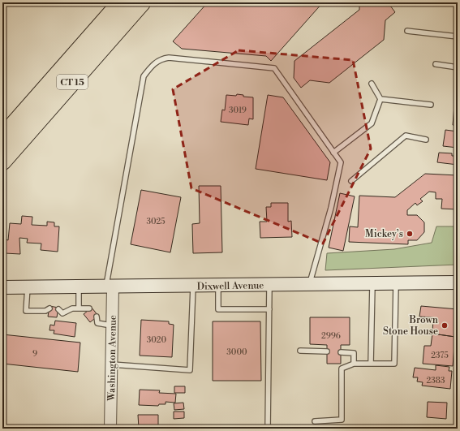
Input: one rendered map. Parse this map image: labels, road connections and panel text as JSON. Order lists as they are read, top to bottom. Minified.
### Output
{"streets":{"highway":["CT 15"],"main road":["Dixwell Avenue"],"street":["Washington Avenue"]},"crossings":[["Dixwell Avenue","Washington Avenue"]],"places":["Mickey’s","Brown Stone House"],"house_numbers":["3019","3025","2996","3020","3000","9","2375","2383"]}
